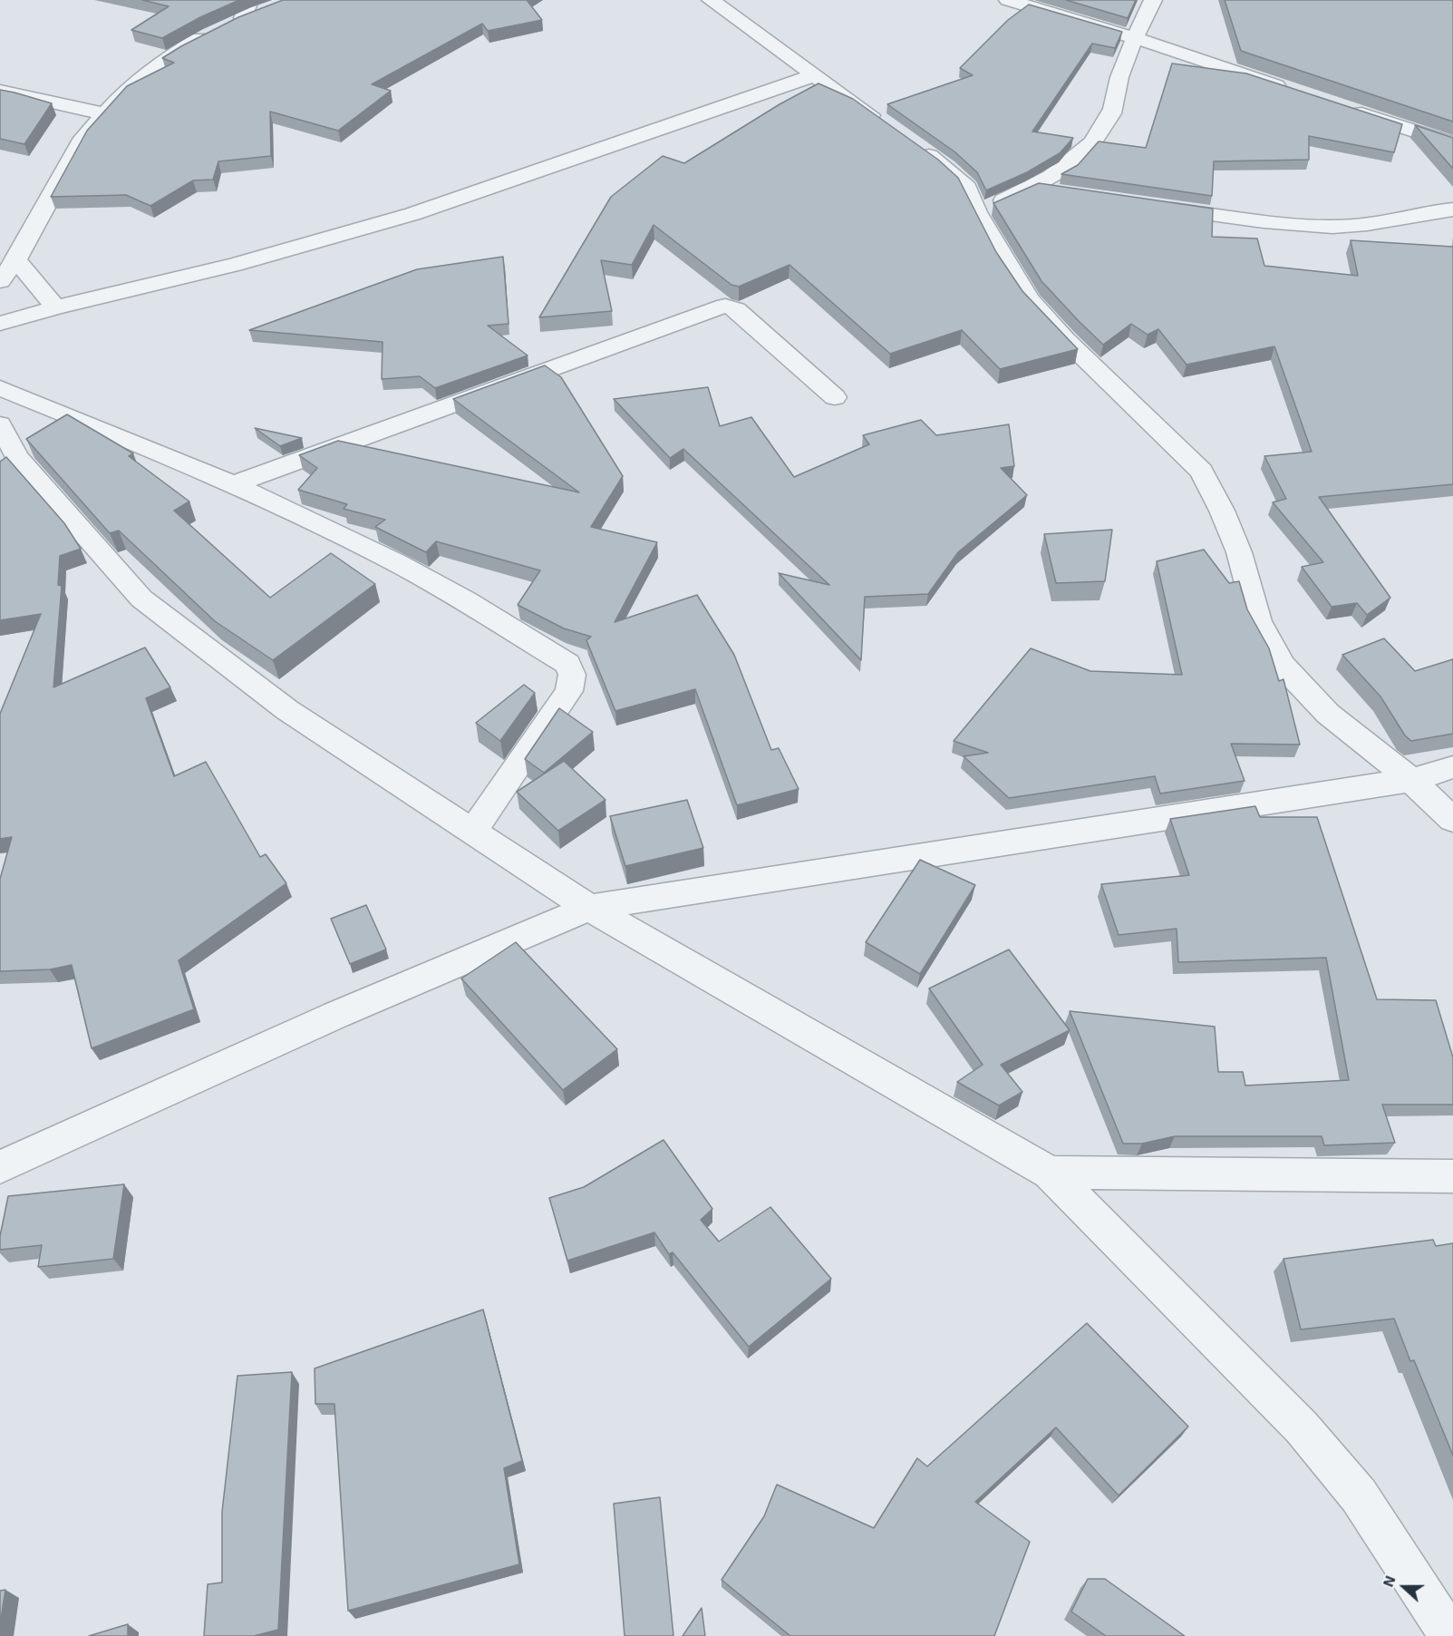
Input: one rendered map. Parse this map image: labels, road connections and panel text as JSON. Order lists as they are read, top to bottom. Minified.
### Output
{"north":"left"}
